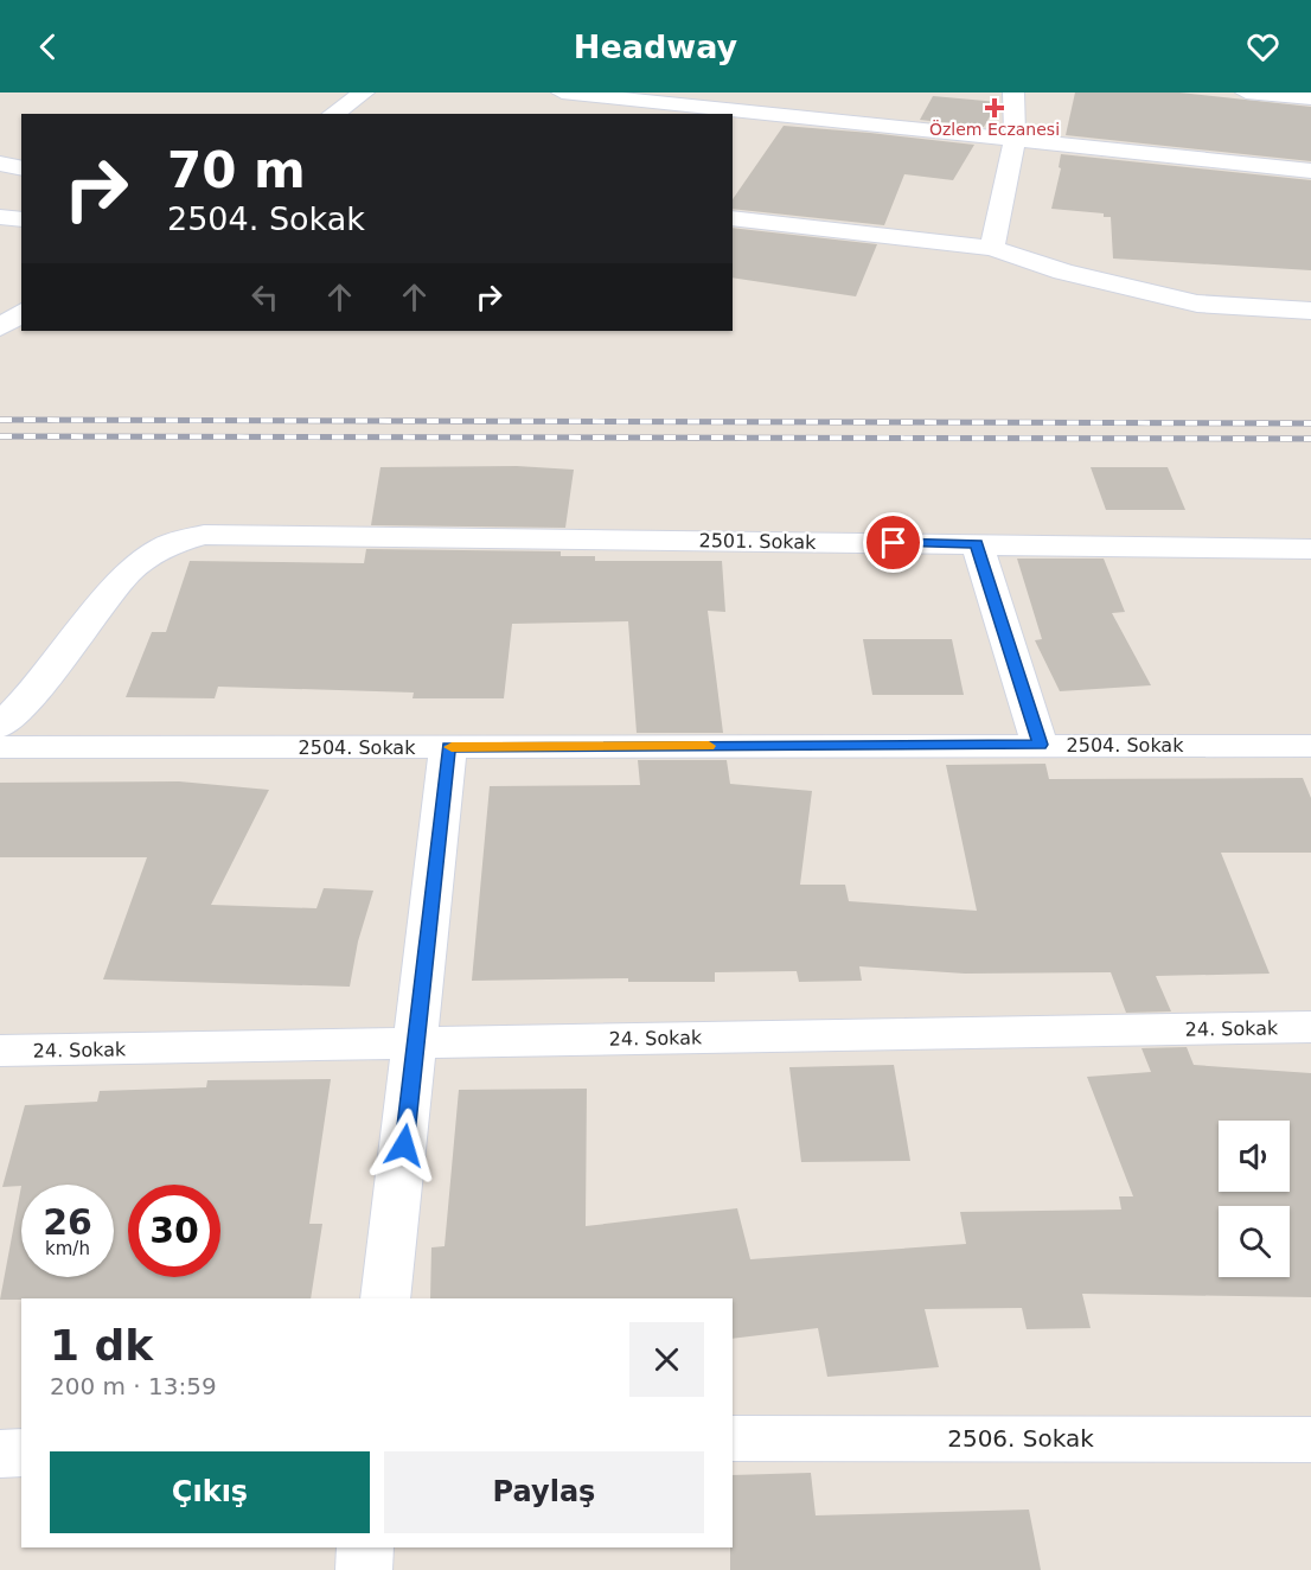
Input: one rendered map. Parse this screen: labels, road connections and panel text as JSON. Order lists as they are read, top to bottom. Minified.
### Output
{"streets":{"street":["2501. Sokak","2504. Sokak","24. Sokak","2506. Sokak"]},"places":{"health":["Özlem Eczanesi"]},"page":{"header":"Headway","turn":["70 m","2504. Sokak"],"speed":"26 km/h","limit":"30","heading":["1 dk","200 m · 13:59"],"buttons":["Çıkış","Paylaş"]}}
